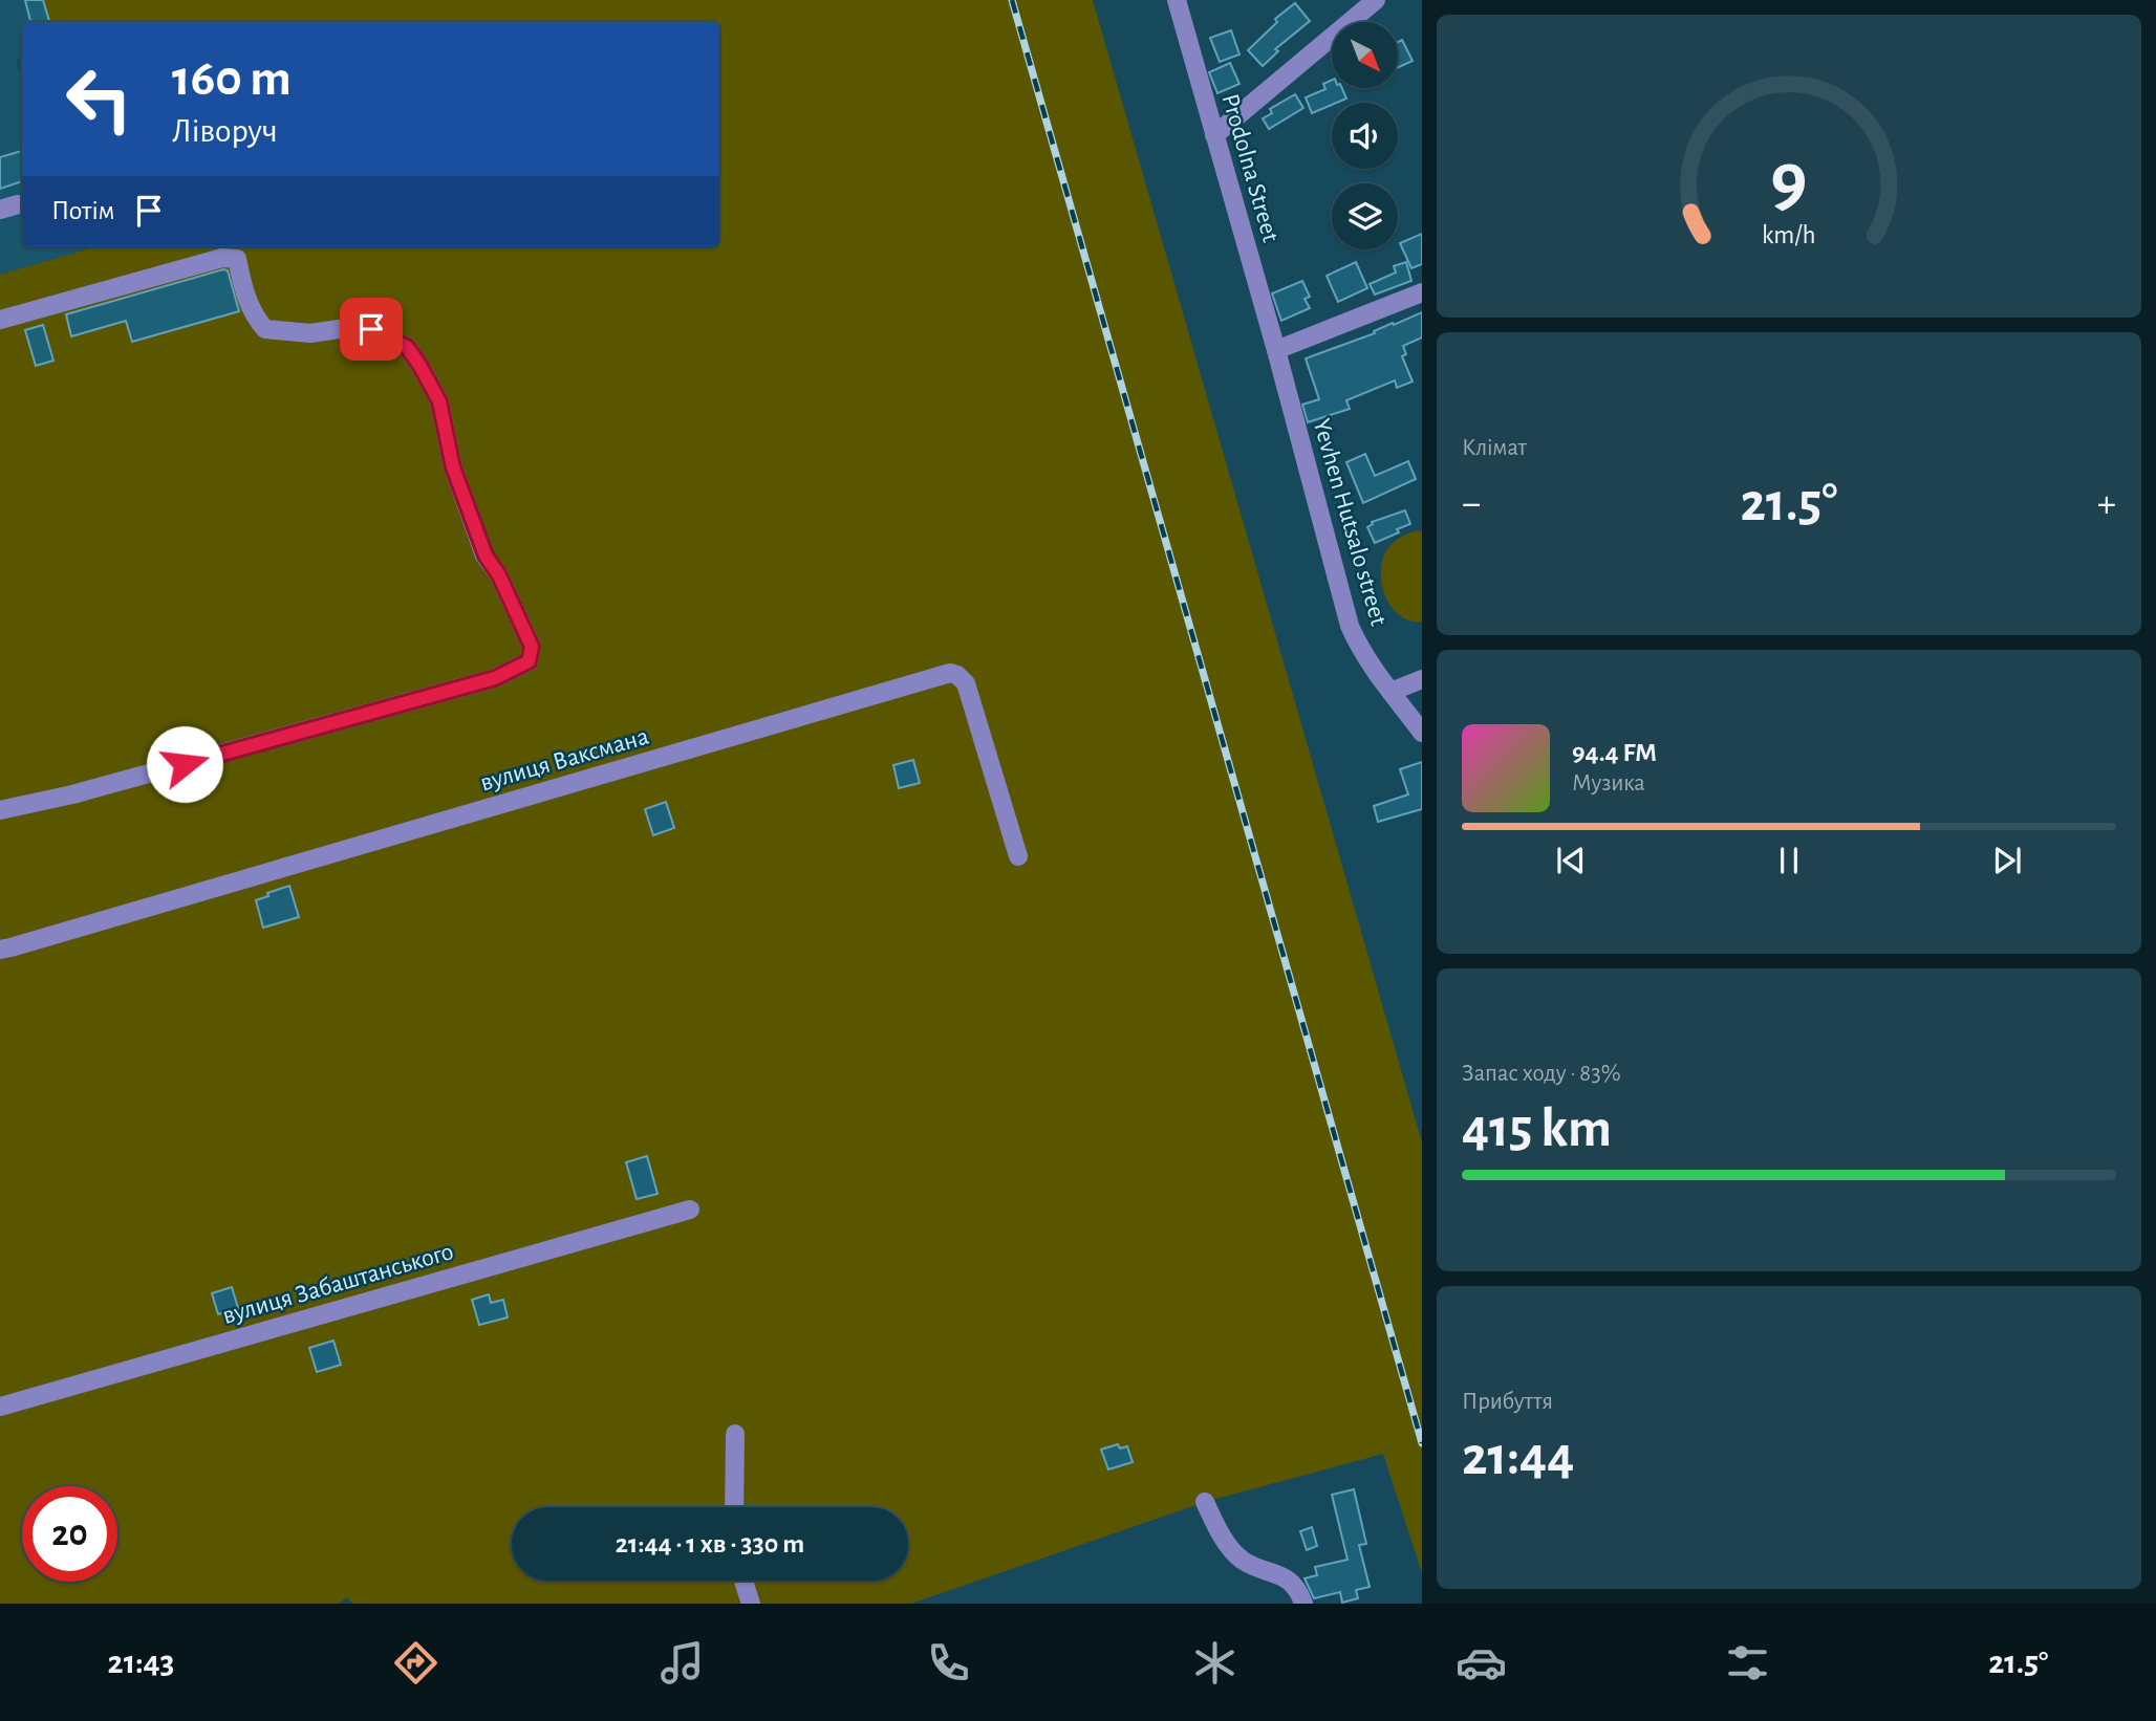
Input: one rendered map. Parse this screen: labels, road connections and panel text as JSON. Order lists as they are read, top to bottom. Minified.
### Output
{"streets":{"street":["Prodolna Street","Yevhen Hutsalo street","вулиця Ваксмана","вулиця Забаштанського"]},"crossings":[["Prodolna Street","Yevhen Hutsalo street"]],"north":"bottom right","page":{"turn":["160 m","Ліворуч"],"then":"Потім","tile":["Клімат",["Запас ходу · 83%","415 km"],["Прибуття","21:44"]],"heat":["−","21.5°","+"],"song":["94.4 FM","Музика"],"limit":"20","trip":"21:44 · 1 хв · 330 m","tabs":["21:43","21.5°"],"gauge":["9","km/h"]}}
